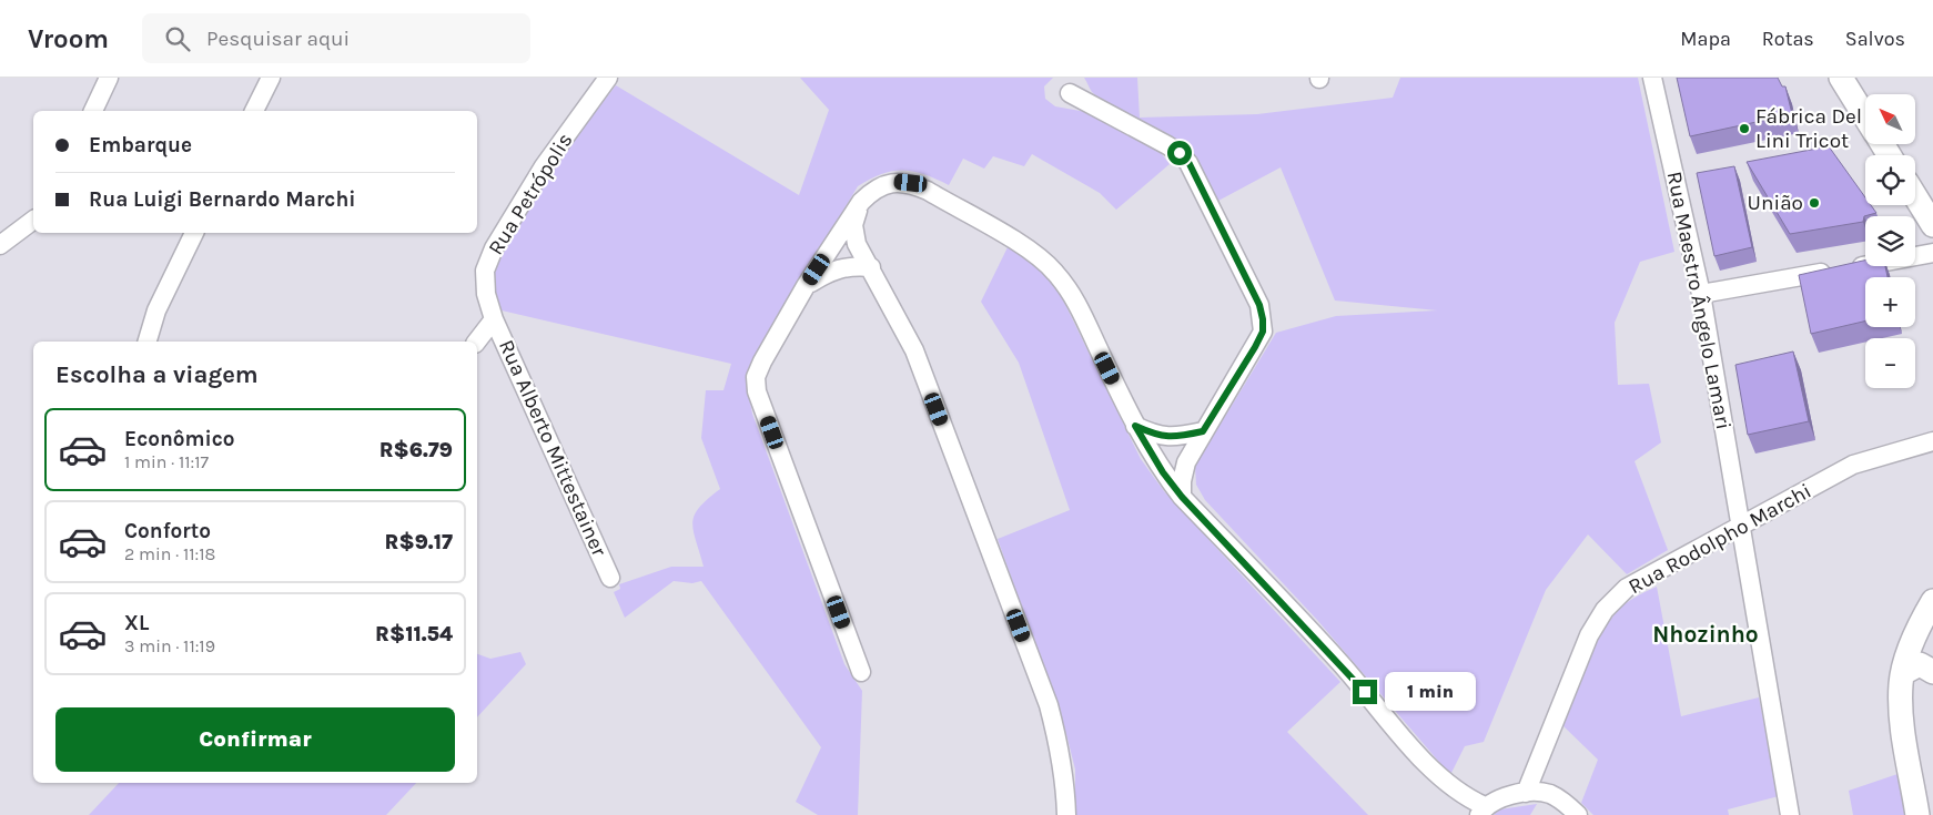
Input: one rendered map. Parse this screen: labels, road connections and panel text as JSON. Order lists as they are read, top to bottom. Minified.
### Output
{"streets":{"street":["Rua Petrópolis","Rua Maestro Ângelo Lamari","Rua Alberto Mittestainer","Rua Rodolpho Marchi"]},"crossings":[["Rua Petrópolis","Rua Alberto Mittestainer"],["Rua Maestro Ângelo Lamari","Rua Rodolpho Marchi"]],"districts":["Nhozinho"],"places":["Fábrica Del Lini Tricot","União"],"north":"top left","page":{"header":"Vroom","search":"Pesquisar aqui","nav":["Mapa","Rotas","Salvos"],"map_buttons":["+","−"],"banner":["Embarque","Rua Luigi Bernardo Marchi"],"heading":"Escolha a viagem","list":[{"name":"Econômico","note":"1 min · 11:17","value":"R$6.79"},{"name":"Conforto","note":"2 min · 11:18","value":"R$9.17"},{"name":"XL","note":"3 min · 11:19","value":"R$11.54"}],"bubble":"1 min","buttons":"Confirmar"}}
